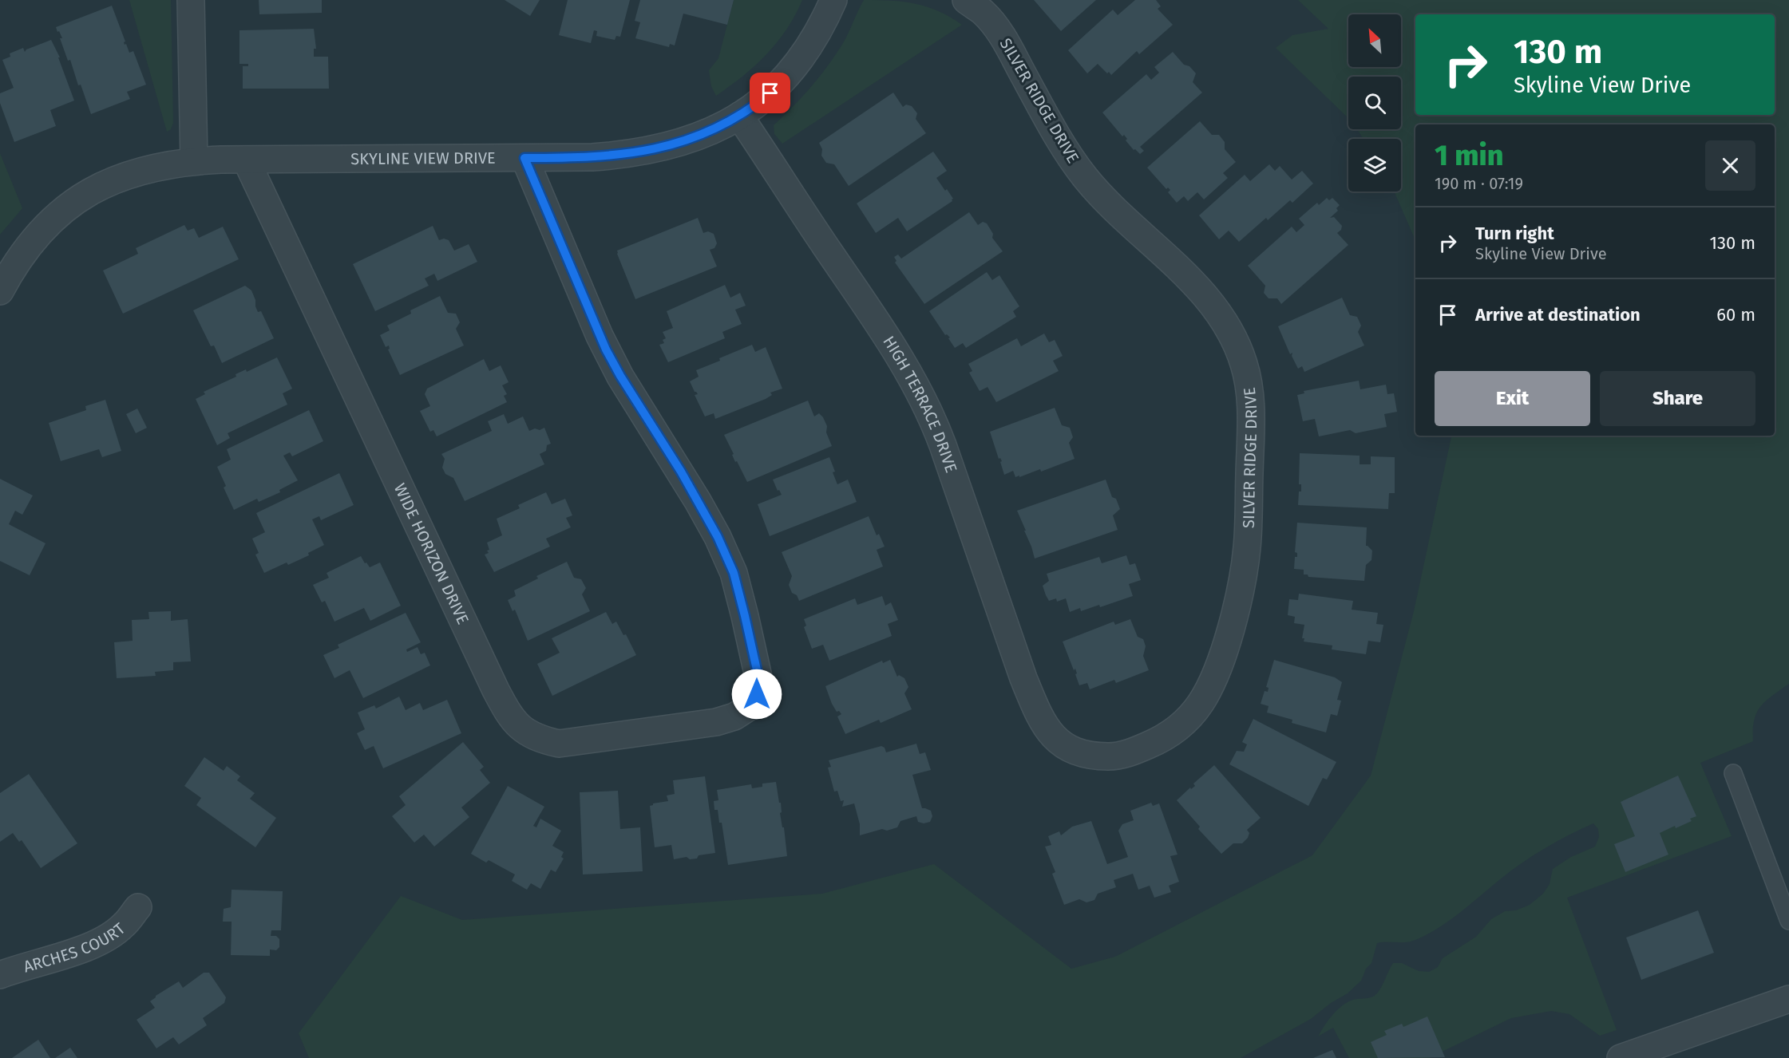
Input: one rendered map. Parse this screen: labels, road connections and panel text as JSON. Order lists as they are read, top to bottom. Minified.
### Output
{"streets":{"street":["SILVER RIDGE DRIVE","SKYLINE VIEW DRIVE","HIGH TERRACE DRIVE","WIDE HORIZON DRIVE","ARCHES COURT"]},"crossings":[["SILVER RIDGE DRIVE","HIGH TERRACE DRIVE"],["SKYLINE VIEW DRIVE","HIGH TERRACE DRIVE"],["SKYLINE VIEW DRIVE","WIDE HORIZON DRIVE"]],"north":"top left","page":{"turn":["130 m","Skyline View Drive"],"heading":["1 min","190 m · 07:19"],"list":[{"name":"Turn right","note":"Skyline View Drive","value":"130 m"},{"name":"Arrive at destination","value":"60 m"}],"buttons":["Exit","Share"]}}
